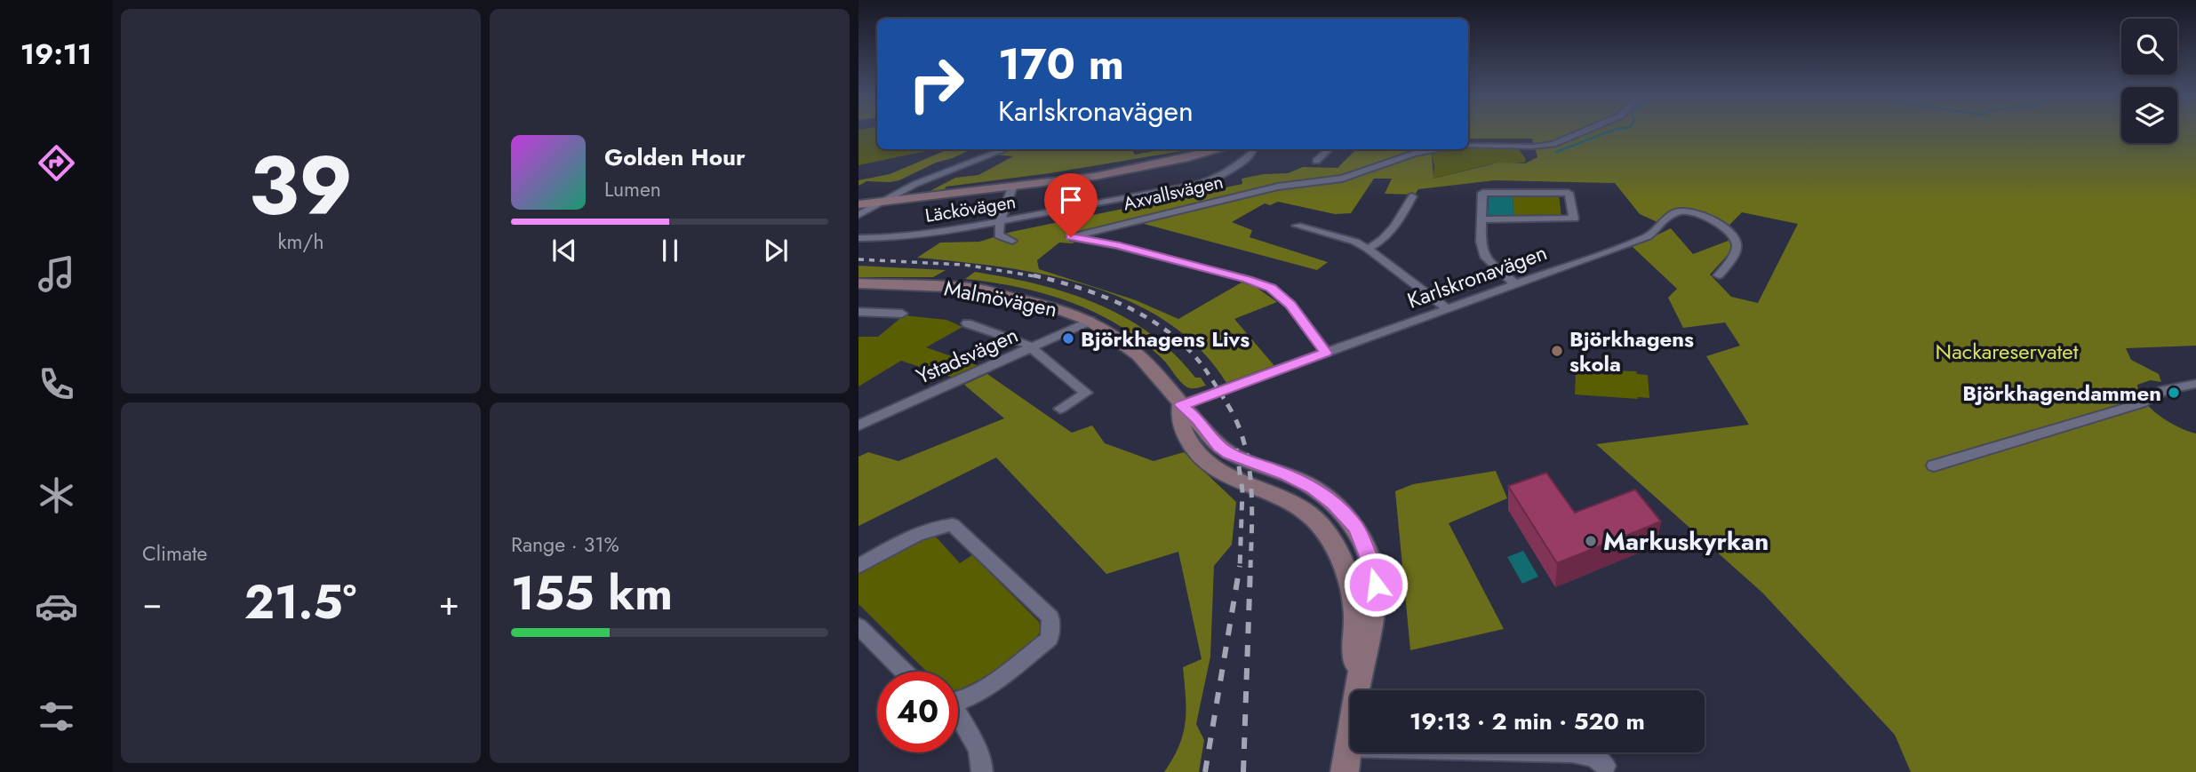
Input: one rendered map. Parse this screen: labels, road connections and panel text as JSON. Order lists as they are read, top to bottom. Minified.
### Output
{"streets":{"street":["Axvallsvägen","Läckövägen","Karlskronavägen","Malmövägen","Ystadsvägen"]},"crossings":[["Axvallsvägen","Karlskronavägen"],["Karlskronavägen","Malmövägen"],["Malmövägen","Ystadsvägen"]],"parks":["Nackareservatet"],"places":["Björkhagens Livs","Björkhagens skola","Björkhagendammen","Markuskyrkan"],"page":{"tabs":"19:11","tile":[["39","km/h"],"Climate",["Range · 31%","155 km"]],"turn":["170 m","Karlskronavägen"],"song":["Golden Hour","Lumen"],"heat":["−","21.5°","+"],"limit":"40","trip":"19:13 · 2 min · 520 m"}}
